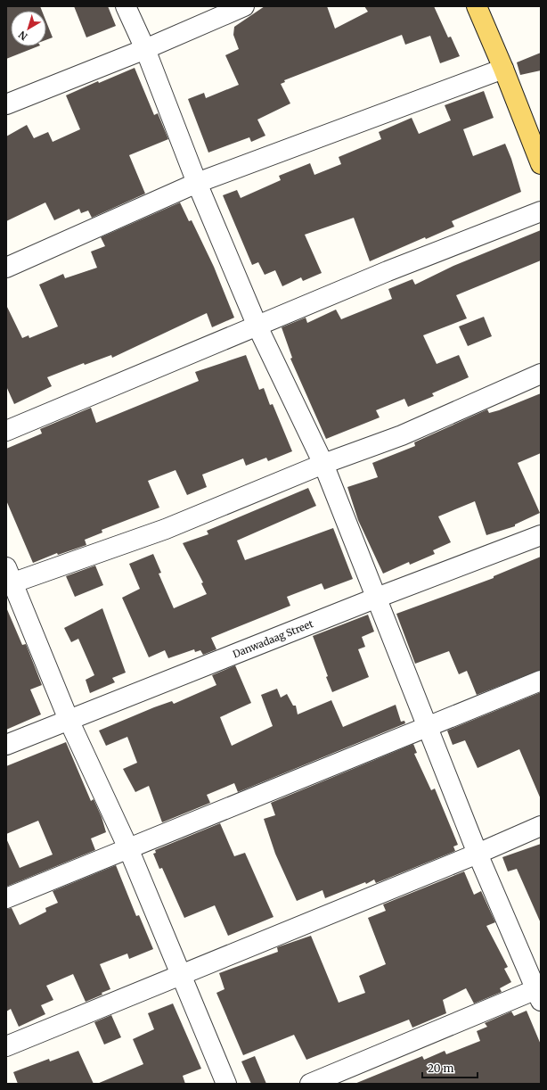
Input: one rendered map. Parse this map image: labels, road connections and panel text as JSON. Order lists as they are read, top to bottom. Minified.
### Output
{"streets":{"street":["Danwadaag Street"]},"scale_bar":"20 m","north":"bottom left"}
